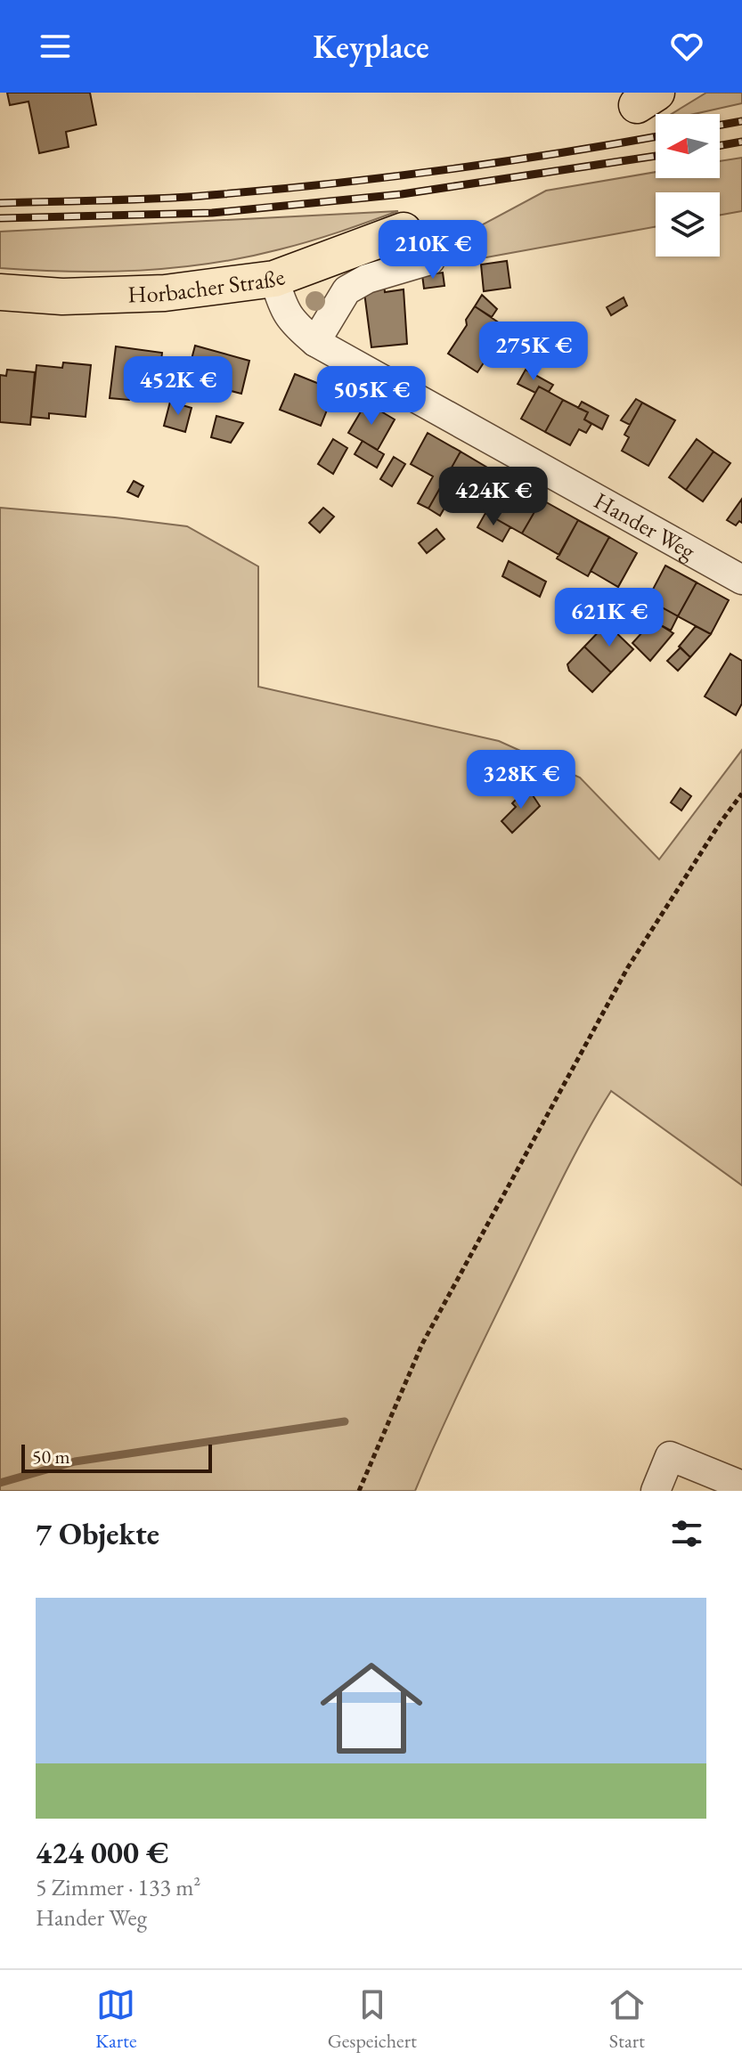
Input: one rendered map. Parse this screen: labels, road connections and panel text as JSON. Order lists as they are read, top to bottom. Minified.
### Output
{"streets":{"main road":["Horbacher Straße"],"street":["Hander Weg"]},"crossings":[["Horbacher Straße","Hander Weg"]],"scale_bar":"50 m","north":"left","page":{"header":"Keyplace","price":["210K €","275K €","452K €","505K €","424K €","621K €","328K €"],"scale":"50 m","heading":"7 Objekte","list":[{"name":"424 000 €","note":"5 Zimmer · 133 m² · Hander Weg"}],"tabs":["Karte","Gespeichert","Start"]}}
